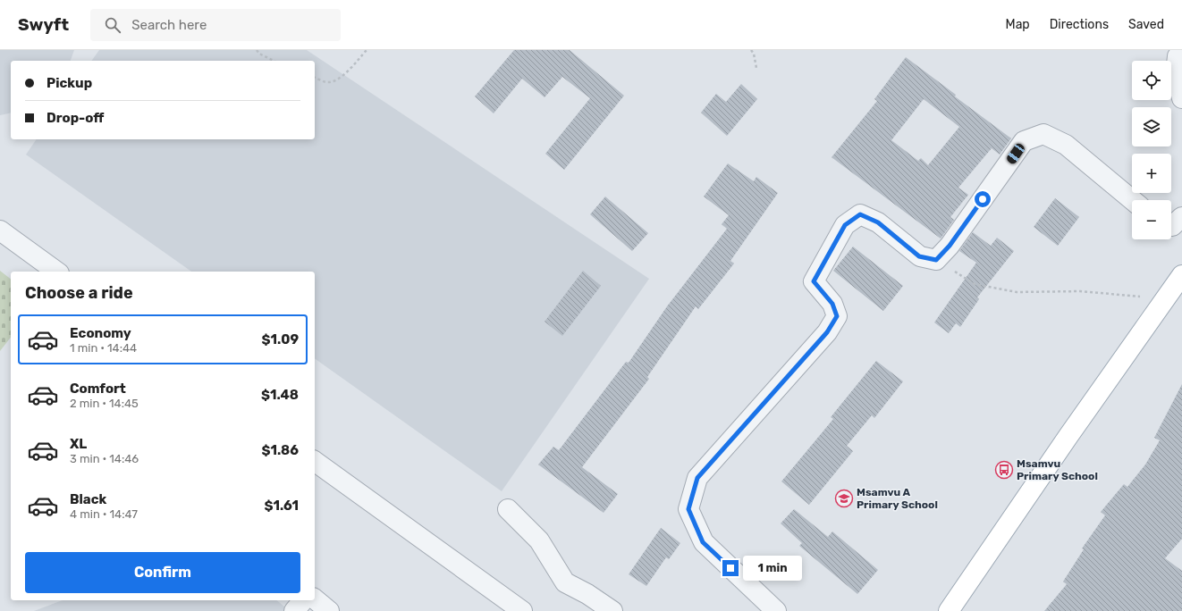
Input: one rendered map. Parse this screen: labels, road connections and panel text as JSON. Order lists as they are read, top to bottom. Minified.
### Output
{"places":{"bus stop":["Msamvu Primary School"],"school or university":["Msamvu A Primary School"]},"page":{"header":"Swyft","search":"Search here","nav":["Map","Directions","Saved"],"map_buttons":["+","−"],"banner":["Pickup","Drop-off"],"heading":"Choose a ride","list":[{"name":"Economy","note":"1 min · 14:44","value":"$1.09"},{"name":"Comfort","note":"2 min · 14:45","value":"$1.48"},{"name":"XL","note":"3 min · 14:46","value":"$1.86"},{"name":"Black","note":"4 min · 14:47","value":"$1.61"}],"buttons":"Confirm","bubble":"1 min"}}
